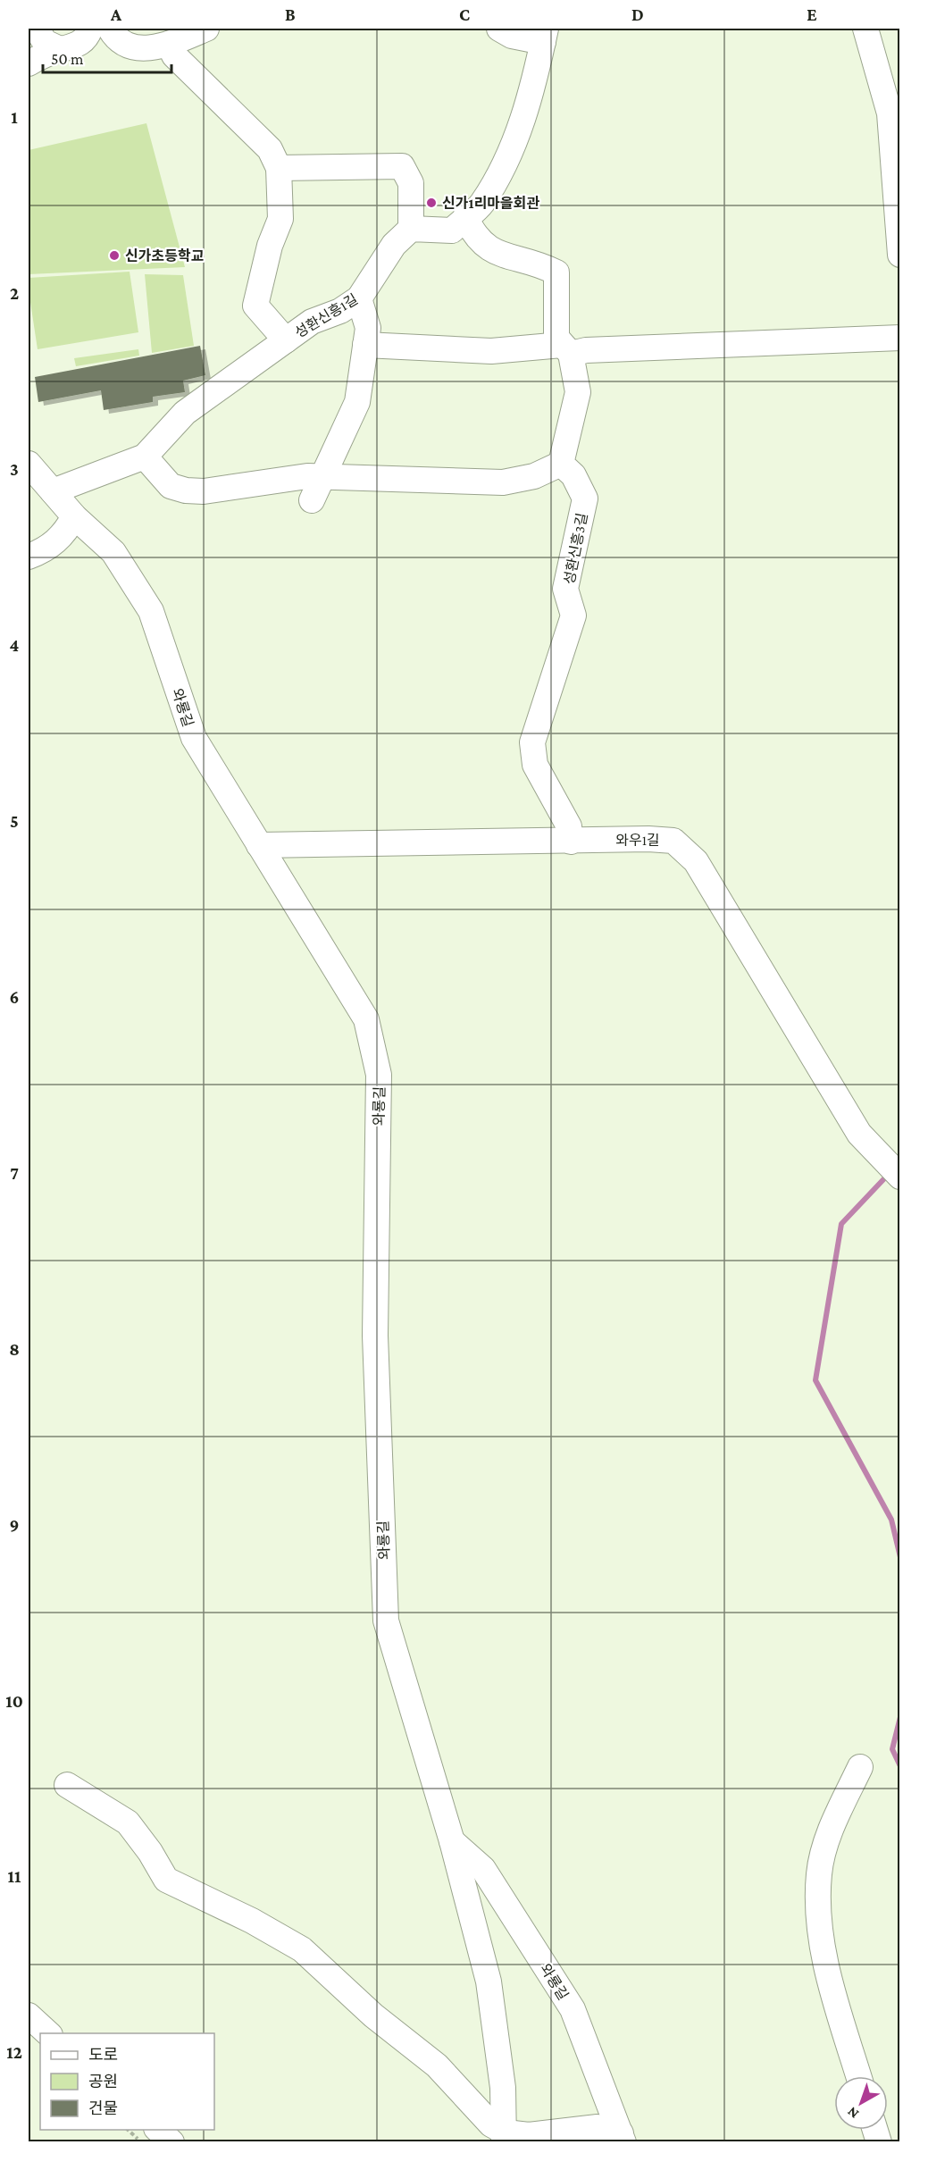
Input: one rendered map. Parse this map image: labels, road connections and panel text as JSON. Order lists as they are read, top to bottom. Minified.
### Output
{"streets":{"street":["성환신흥1길","성환신흥3길","와룡길","와우1길"]},"crossings":[["성환신흥1길","와룡길"],["성환신흥3길","와우1길"],["와룡길","와우1길"]],"places":["신가1리마을회관","신가초등학교"],"legend":["도로","공원","건물"],"scale_bar":"50 m","north":"bottom left","grid":{"columns":["A","B","C","D","E"],"rows":["1","2","3","4","5","6","7","8","9","10","11","12"]}}
